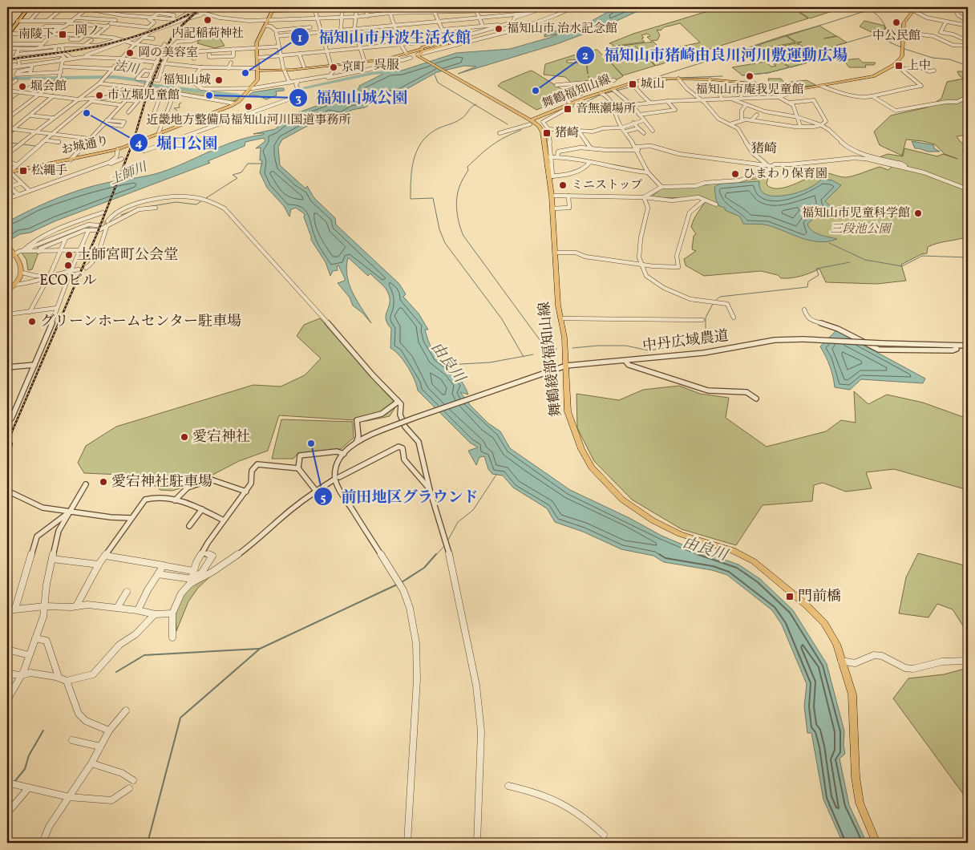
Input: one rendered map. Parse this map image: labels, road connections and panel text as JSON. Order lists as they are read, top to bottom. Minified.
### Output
{"streets":{"main road":["舞鶴福知山線","お城通り","舞鶴綾部福知山線"],"street":["中丹広域農道"]},"crossings":[["舞鶴福知山線","舞鶴綾部福知山線"],["中丹広域農道","舞鶴綾部福知山線"]],"districts":["岡ノ","呉服","猪崎"],"water":["法川","土師川","由良川"],"parks":["三段池公園"],"places":{"other":["内記稲荷神社","中公民館","福知山市 治水記念館","岡の美容室","京町","福知山市丹波生活衣館","福知山市庵我児童館","福知山城","堀会館","福知山市猪崎由良川河川敷運動広場","市立堀児童館","福知山城公園","近畿地方整備局福知山河川国道事務所","堀口公園","ひまわり保育園","ミニストップ","福知山市児童科学館","土師宮町公会堂","ECOビル","グリーンホームセンター駐車場","愛宕神社","前田地区グラウンド","愛宕神社駐車場"],"transit":["南陵下","上中","城山","音無瀬場所","猪崎","松縄手","門前橋"]}}
